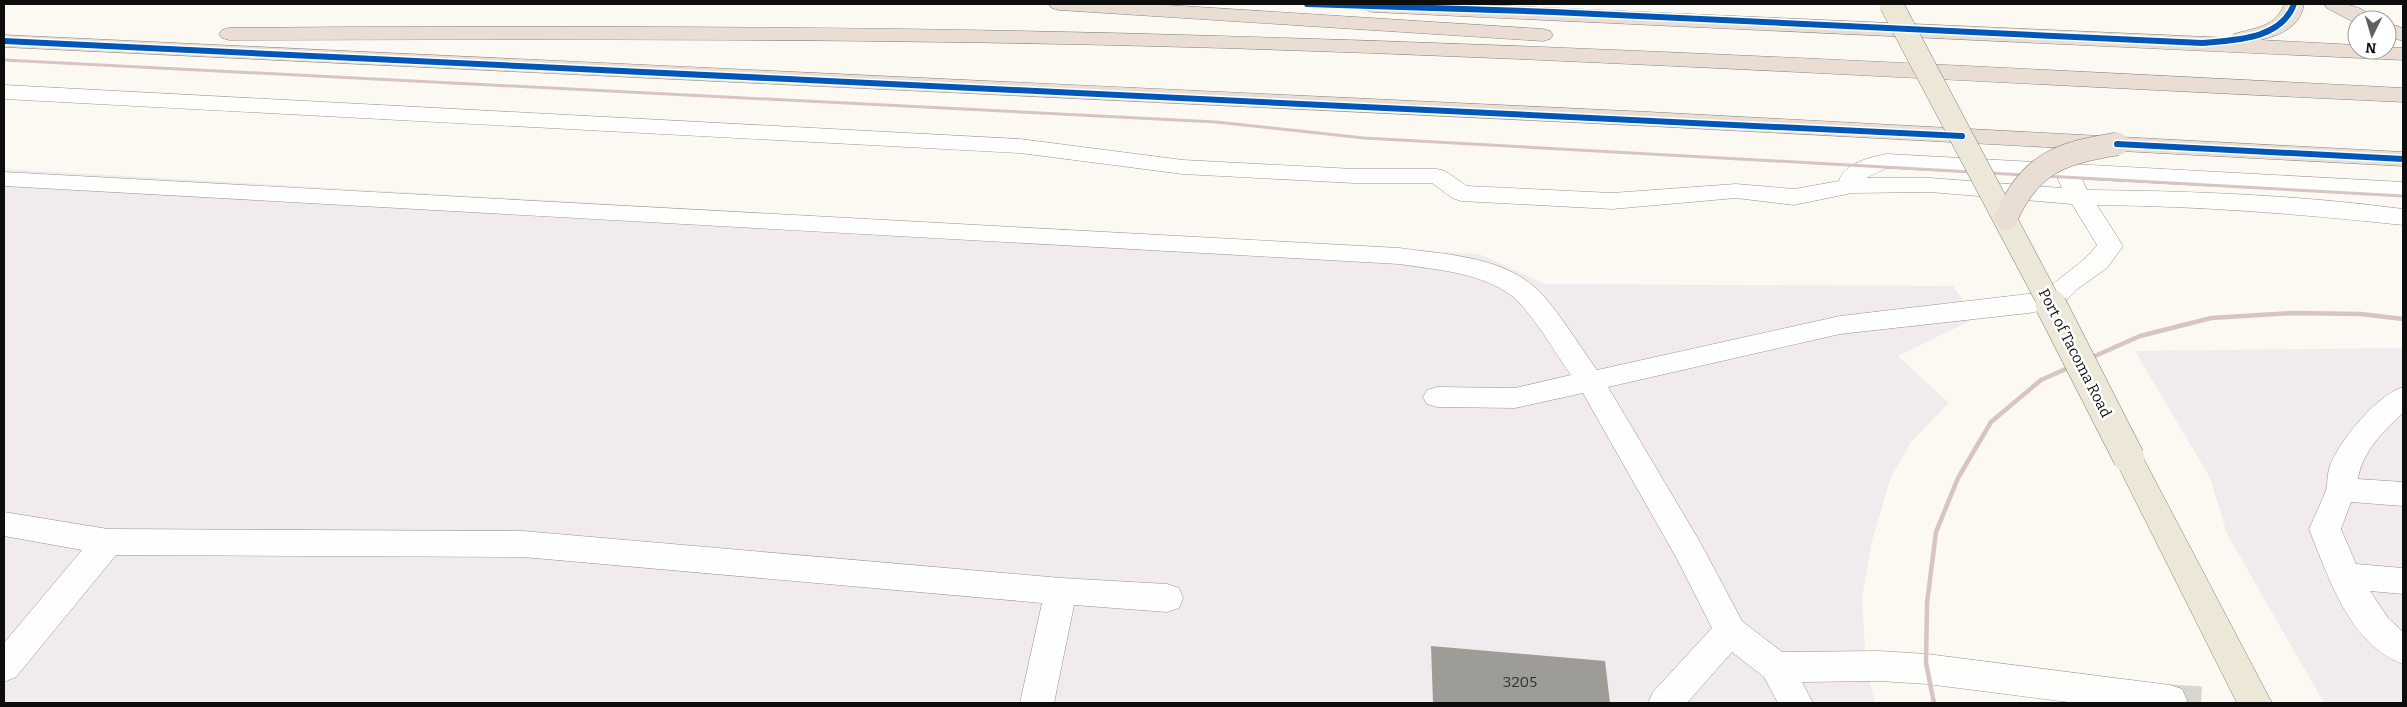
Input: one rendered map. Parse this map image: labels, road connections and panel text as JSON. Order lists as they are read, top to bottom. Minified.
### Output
{"streets":{"main road":["Port of Tacoma Road"]},"house_numbers":["3205"],"north":"bottom"}
